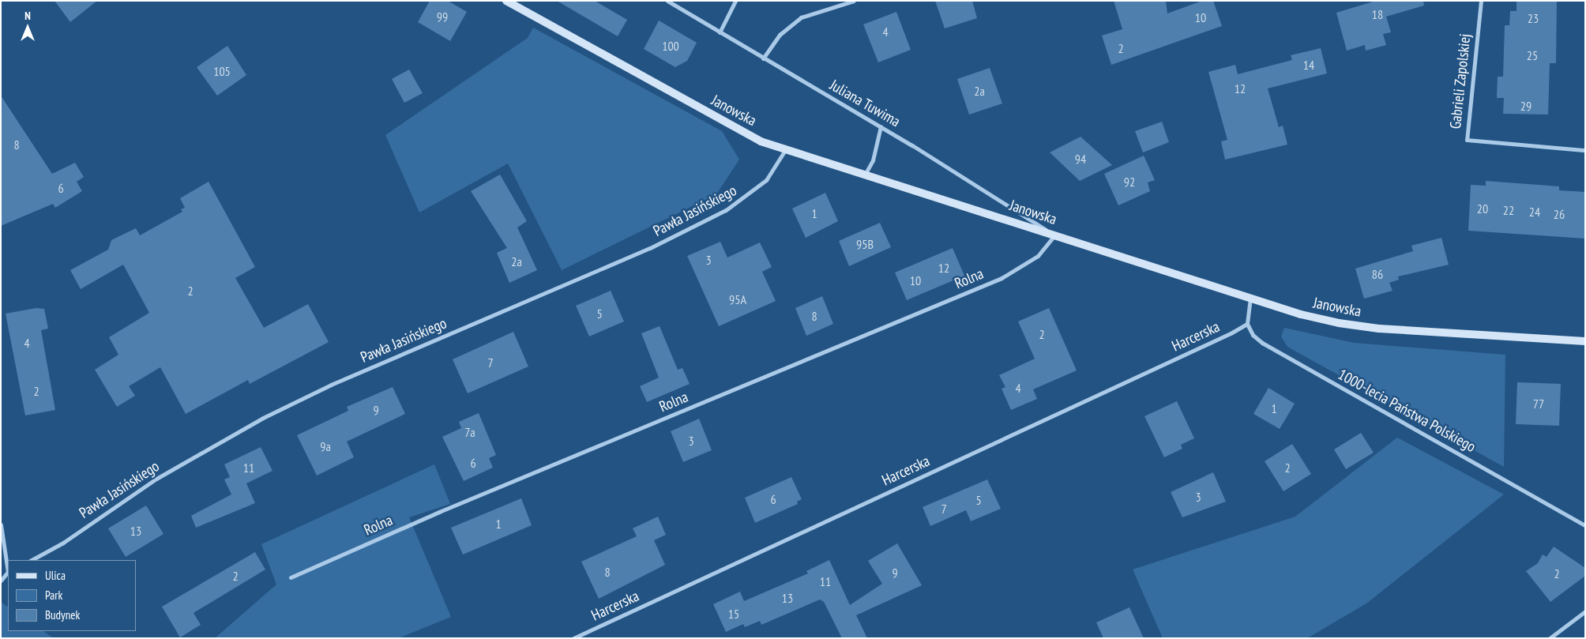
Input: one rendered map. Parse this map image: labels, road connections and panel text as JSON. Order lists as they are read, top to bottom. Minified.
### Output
{"streets":{"street":["Gabrieli Zapolskiej","Juliana Tuwima","Janowska","Pawła Jasińskiego","Rolna","Harcerska","1000-lecia Państwa Polskiego"]},"crossings":[["Juliana Tuwima","Janowska"],["Juliana Tuwima","Rolna"],["Janowska","Pawła Jasińskiego"],["Janowska","Rolna"],["Harcerska","1000-lecia Państwa Polskiego"]],"house_numbers":["18","99","10","23","4","100","2","25","14","105","12","2a","29","8","94","92","6","20","22","24","1","26","95B","3","2a","12","86","10","2","95A","5","8","2","4","7","4","2","77","1","9","7a","3","9a","6","11","2","3","6","5","7","1","13","8","9","2","2","11","13","15"],"legend":["Ulica","Park","Budynek"],"north":"top"}
